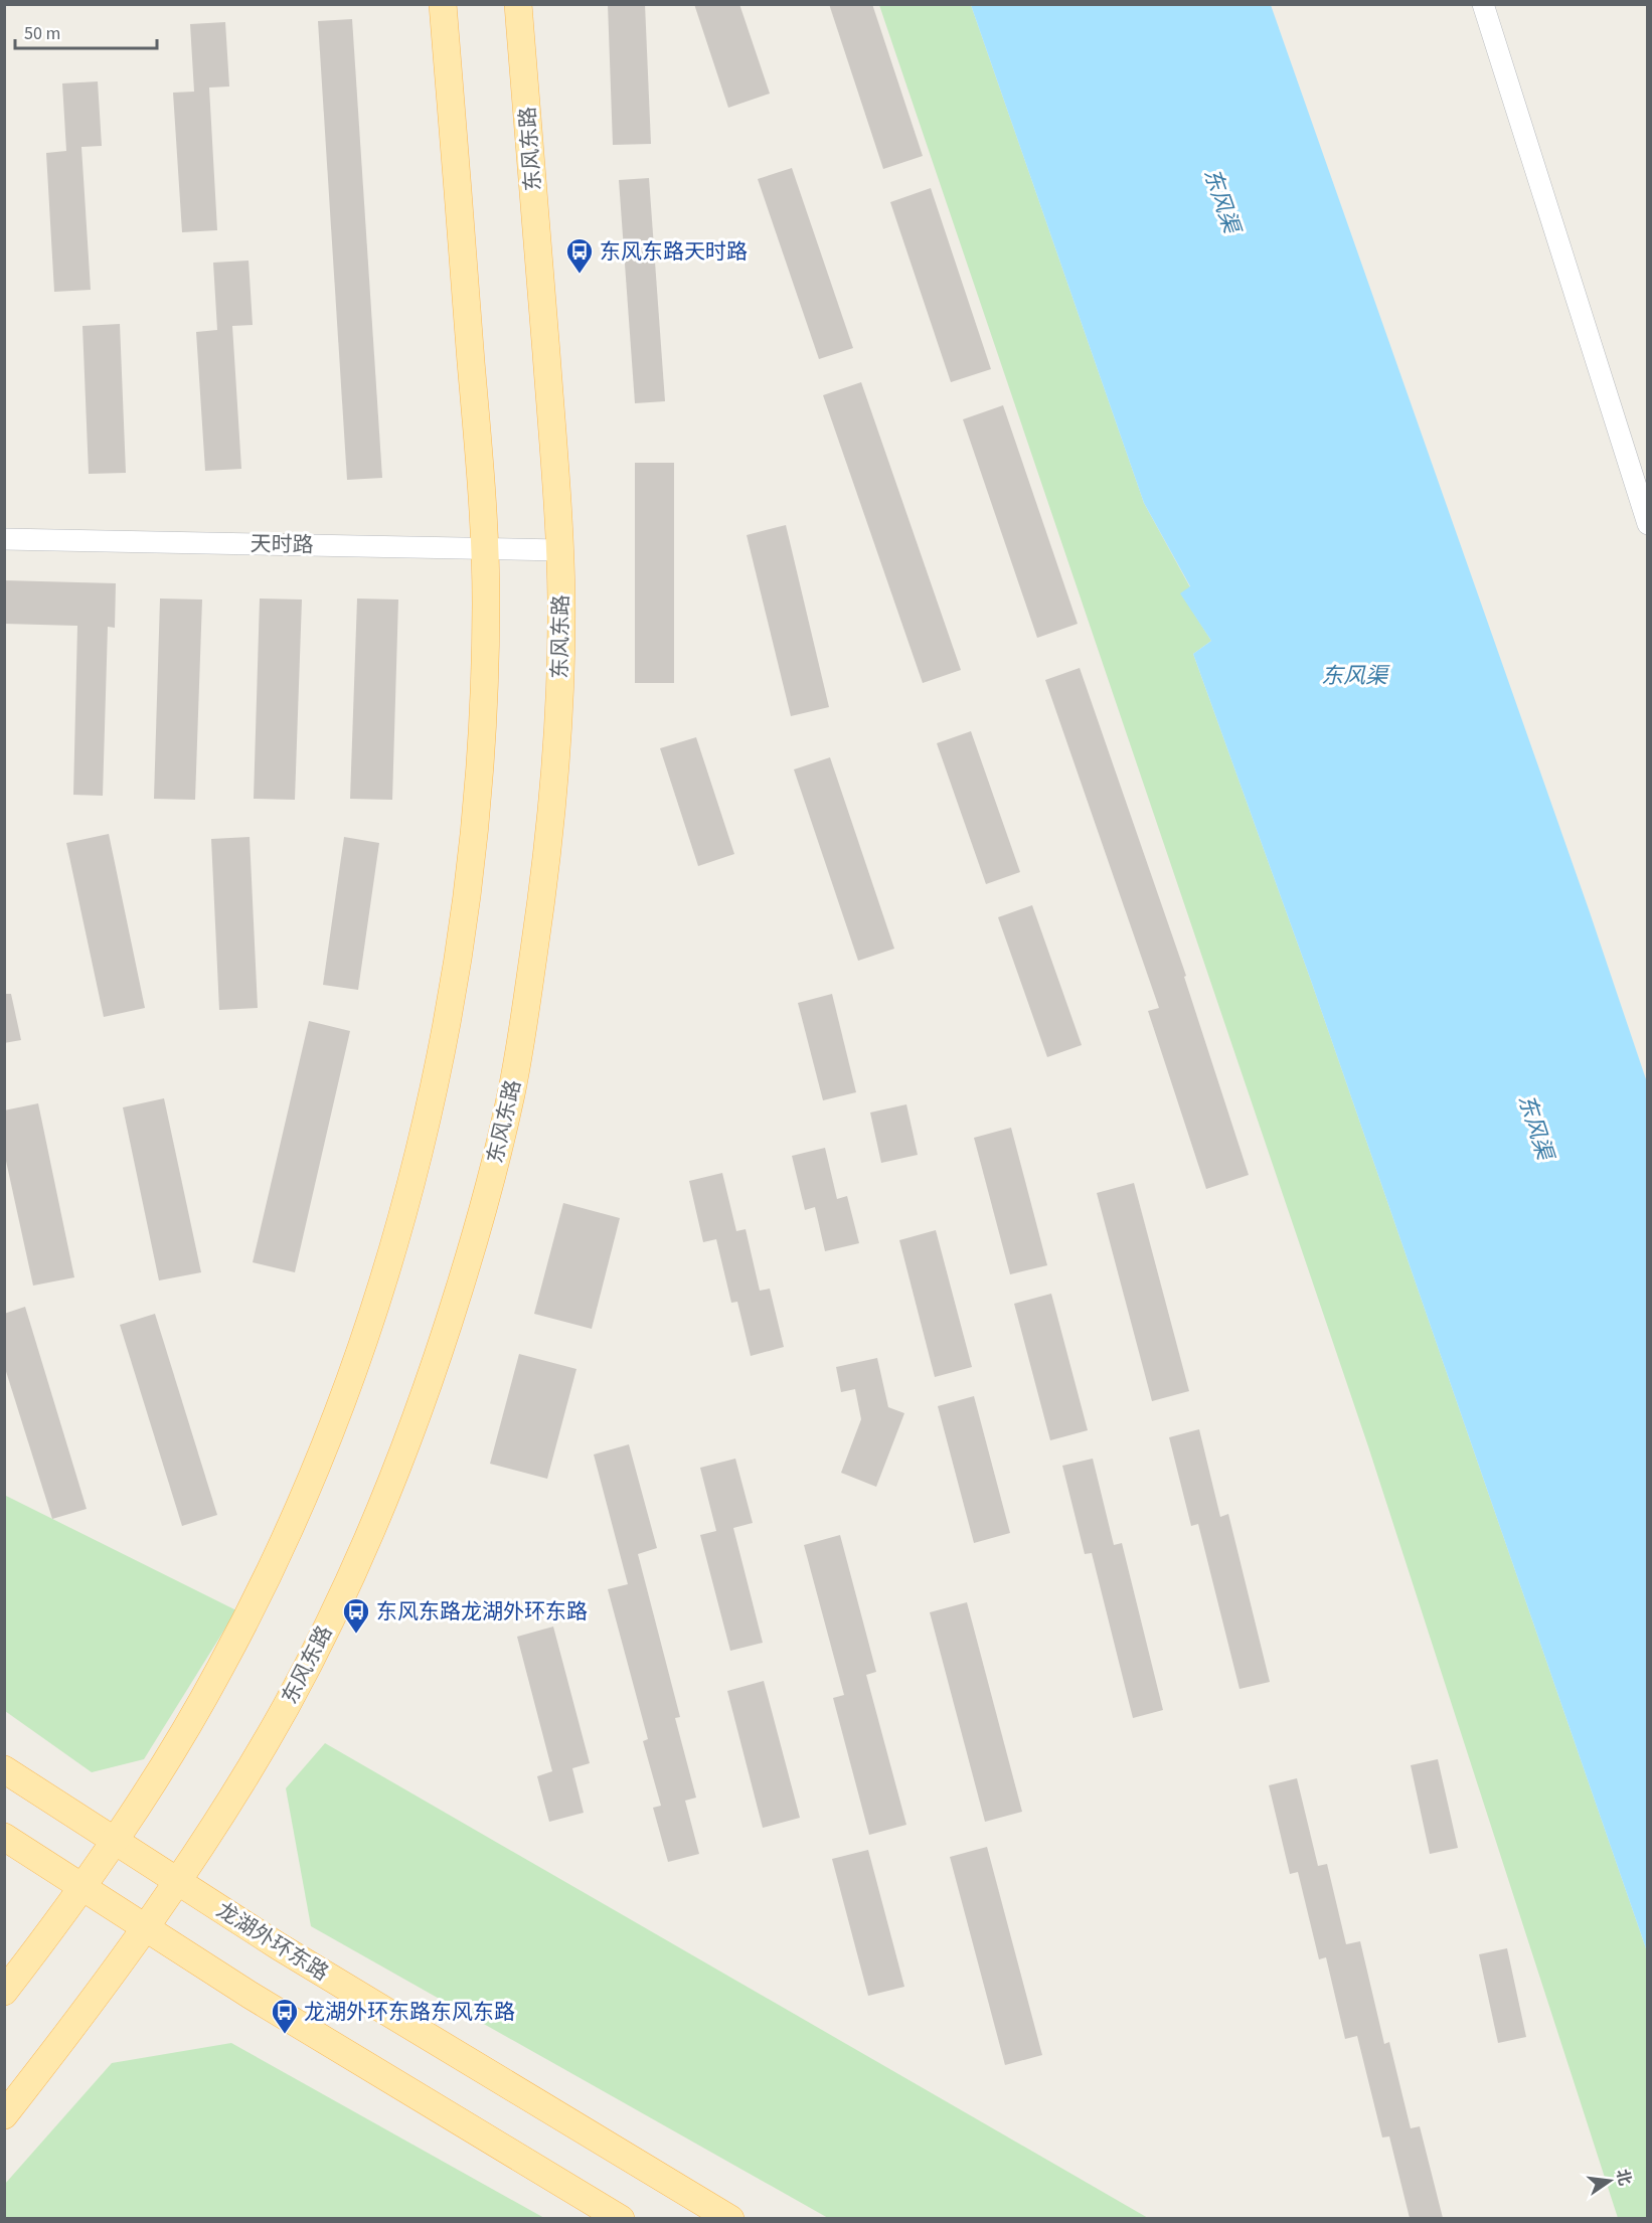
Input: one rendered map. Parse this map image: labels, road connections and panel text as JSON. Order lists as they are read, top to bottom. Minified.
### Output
{"streets":{"main road":["东风东路","龙湖外环东路"],"street":["天时路"]},"crossings":[["东风东路","天时路"],["东风东路","龙湖外环东路"]],"water":["东风渠"],"places":{"bus stop":["东风东路天时路","东风东路龙湖外环东路","龙湖外环东路东风东路"]},"scale_bar":"50 m","north":"right"}
